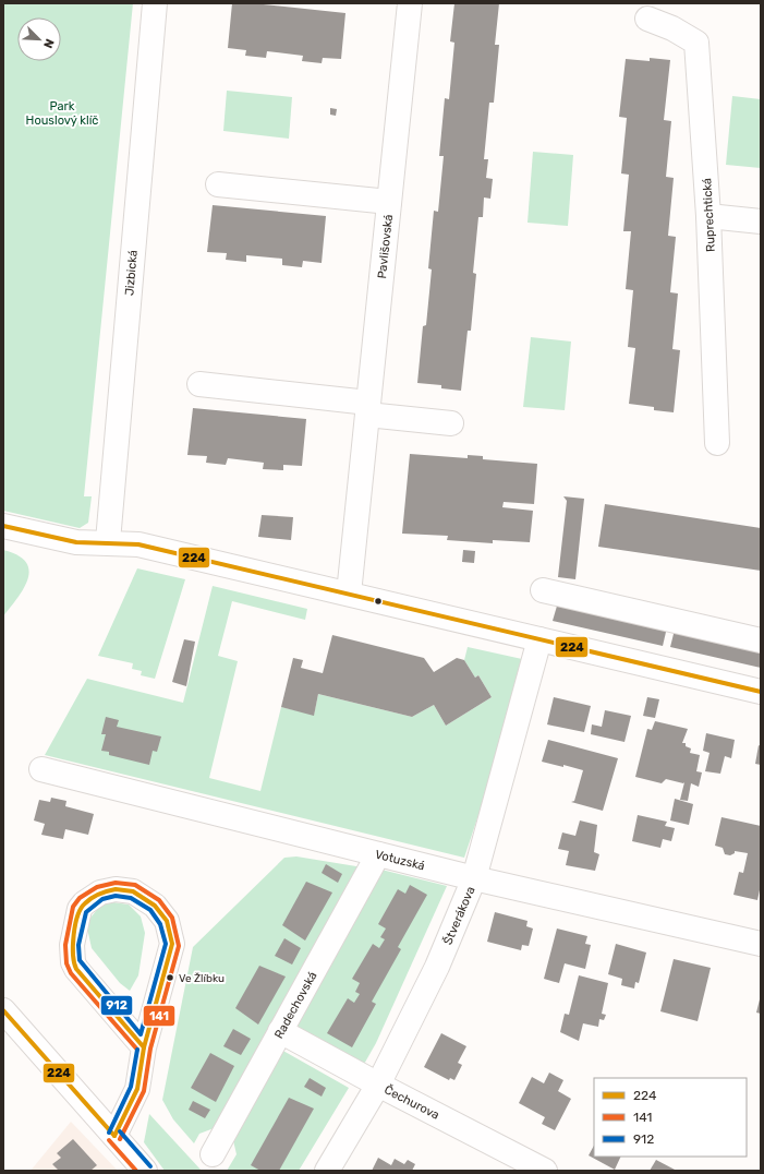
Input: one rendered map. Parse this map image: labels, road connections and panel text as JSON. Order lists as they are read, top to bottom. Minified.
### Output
{"streets":{"street":["Ruprechtická","Pavlišovská","Jizbická","Votuzská","Štverákova","Radechovská","Čechurova"]},"crossings":[["Votuzská","Štverákova"],["Votuzská","Radechovská"],["Štverákova","Čechurova"],["Radechovská","Čechurova"]],"parks":["Park Houslový klíč"],"places":["Ve Žlíbku"],"lines":["transit line 224","transit line 141","transit line 912"],"legend":["224","141","912"],"north":"bottom right"}
